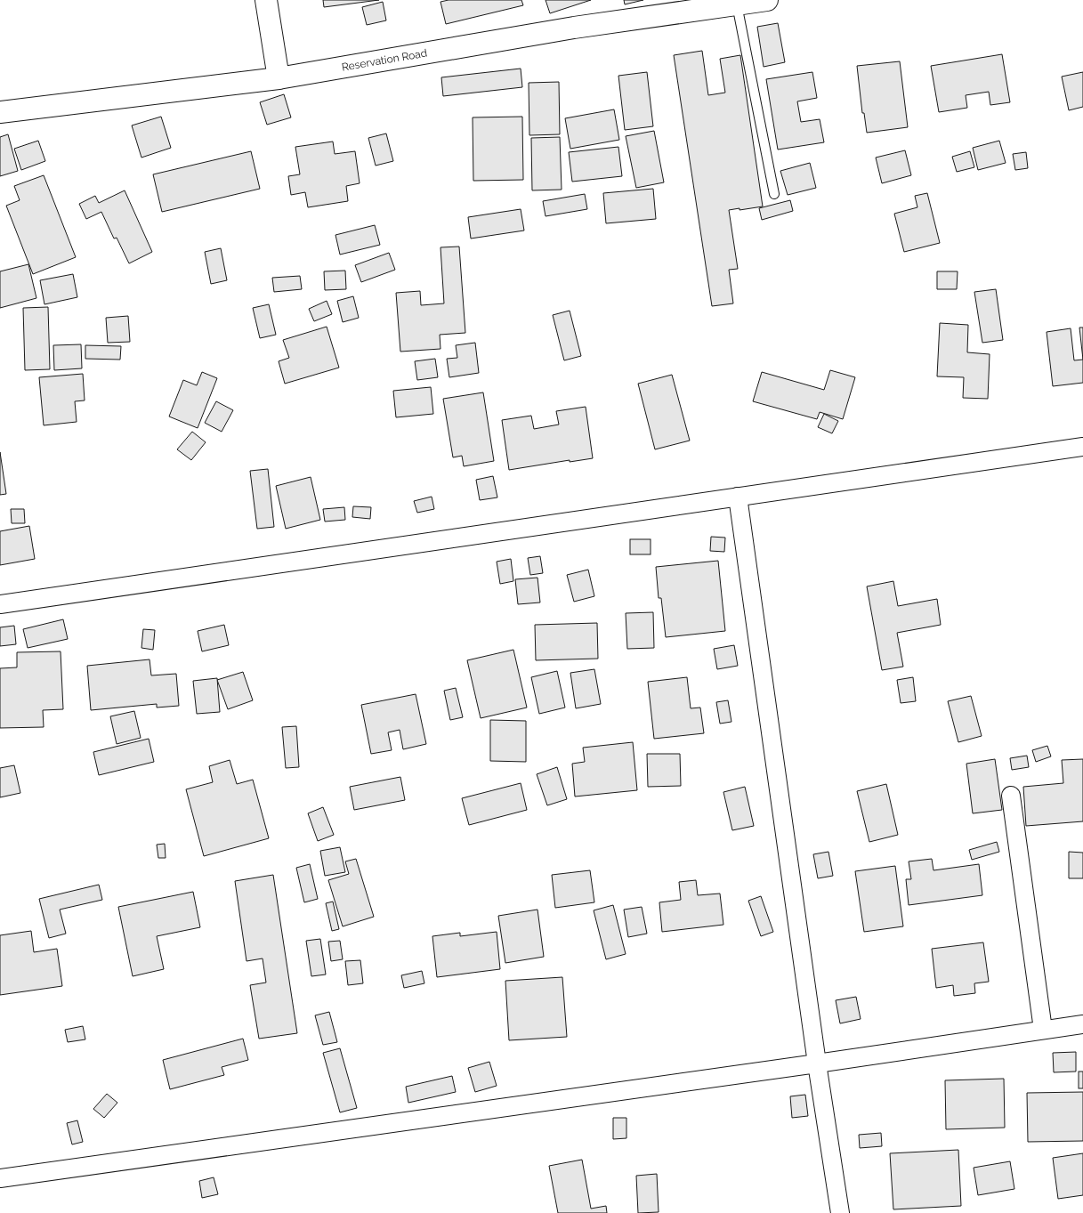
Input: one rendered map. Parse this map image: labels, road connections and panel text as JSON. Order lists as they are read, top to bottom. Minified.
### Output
{"streets":{"street":["Reservation Road"]}}
